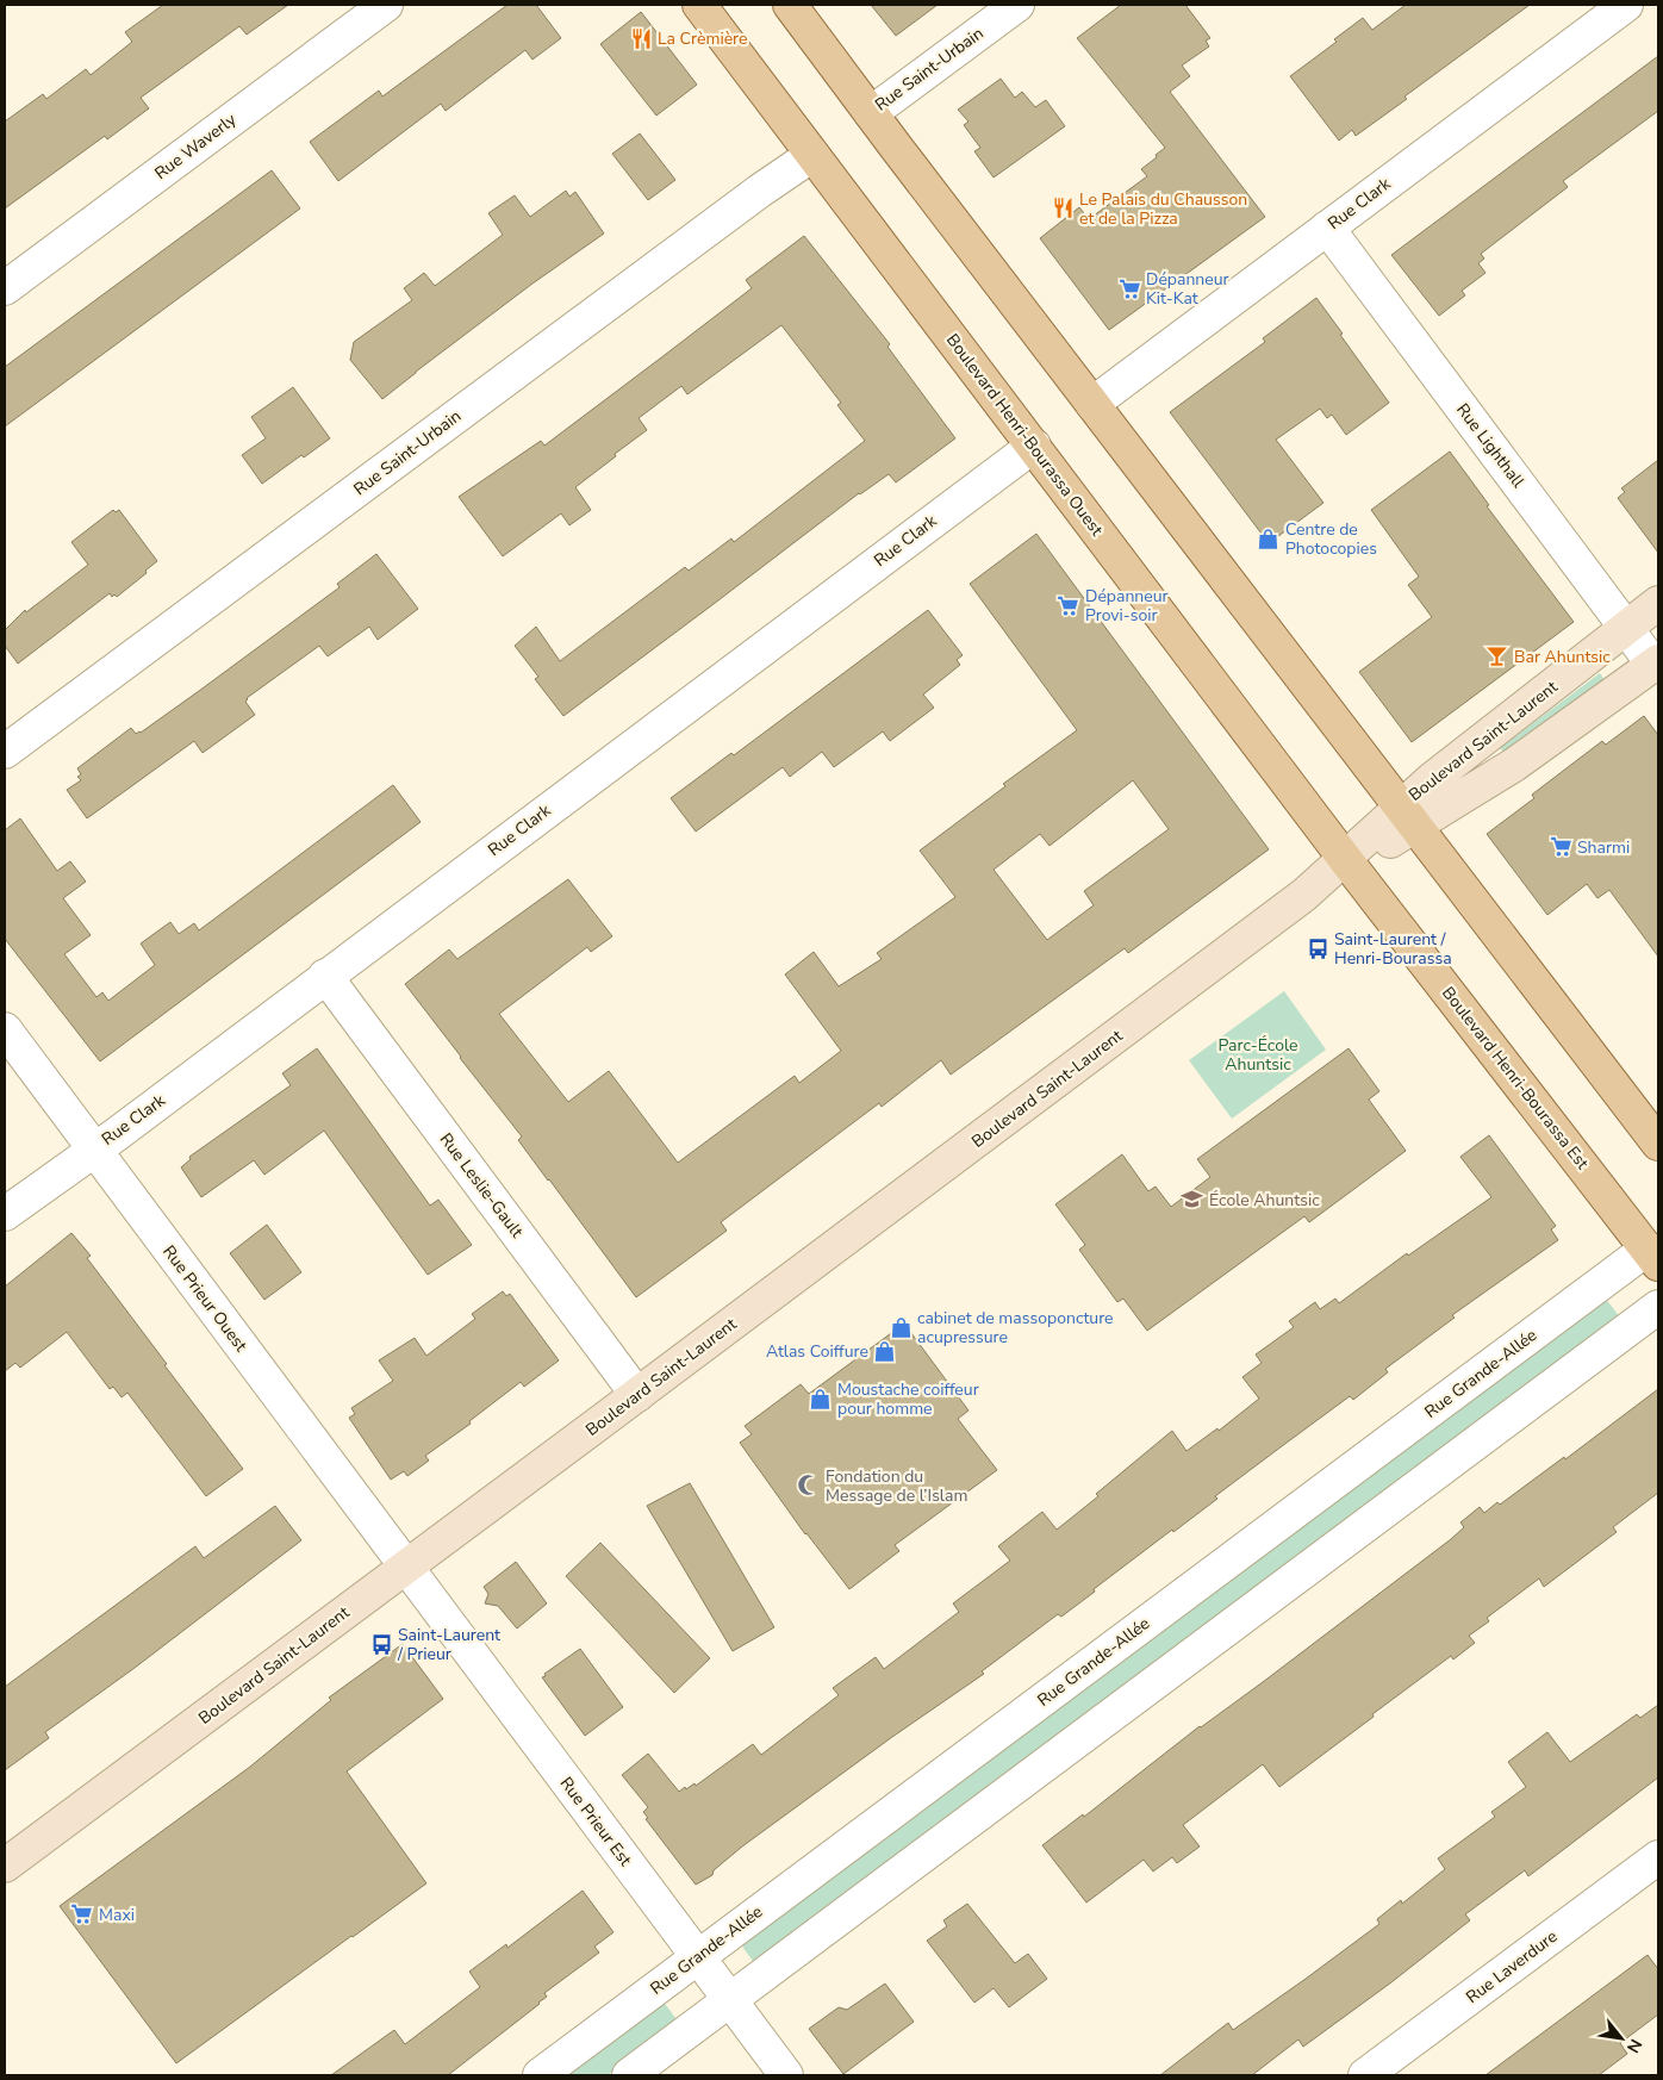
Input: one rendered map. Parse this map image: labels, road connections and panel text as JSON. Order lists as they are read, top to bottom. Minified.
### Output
{"streets":{"main road":["Boulevard Henri-Bourassa Ouest","Boulevard Saint-Laurent","Boulevard Henri-Bourassa Est"],"street":["Rue Saint-Urbain","Rue Waverly","Rue Clark","Rue Lighthall","Rue Leslie-Gault","Rue Prieur Ouest","Rue Grande-Allée","Rue Prieur Est","Rue Laverdure"]},"crossings":[["Rue Saint-Urbain","Boulevard Henri-Bourassa Ouest"],["Rue Clark","Boulevard Henri-Bourassa Ouest"],["Rue Clark","Rue Lighthall"],["Rue Clark","Rue Leslie-Gault"],["Rue Clark","Rue Prieur Ouest"],["Boulevard Henri-Bourassa Ouest","Boulevard Saint-Laurent"],["Boulevard Henri-Bourassa Ouest","Boulevard Henri-Bourassa Est"],["Rue Lighthall","Boulevard Saint-Laurent"],["Boulevard Saint-Laurent","Boulevard Henri-Bourassa Est"],["Boulevard Saint-Laurent","Rue Leslie-Gault"],["Boulevard Saint-Laurent","Rue Prieur Ouest"],["Boulevard Saint-Laurent","Rue Prieur Est"],["Boulevard Henri-Bourassa Est","Rue Grande-Allée"],["Rue Prieur Ouest","Rue Prieur Est"],["Rue Grande-Allée","Rue Prieur Est"]],"parks":["Parc-École Ahuntsic"],"places":{"restaurant":["La Crèmière","Le Palais du Chausson et de la Pizza"],"supermarket":["Dépanneur Kit-Kat","Dépanneur Provi-soir","Sharmi","Maxi"],"shop":["Centre de Photocopies","cabinet de massoponcture acupressure","Atlas Coiffure","Moustache coiffeur pour homme"],"bar":["Bar Ahuntsic"],"bus stop":["Saint-Laurent / Henri-Bourassa","Saint-Laurent / Prieur"],"school or university":["École Ahuntsic"],"mosque":["Fondation du Message de l’Islam"]},"north":"bottom right"}
